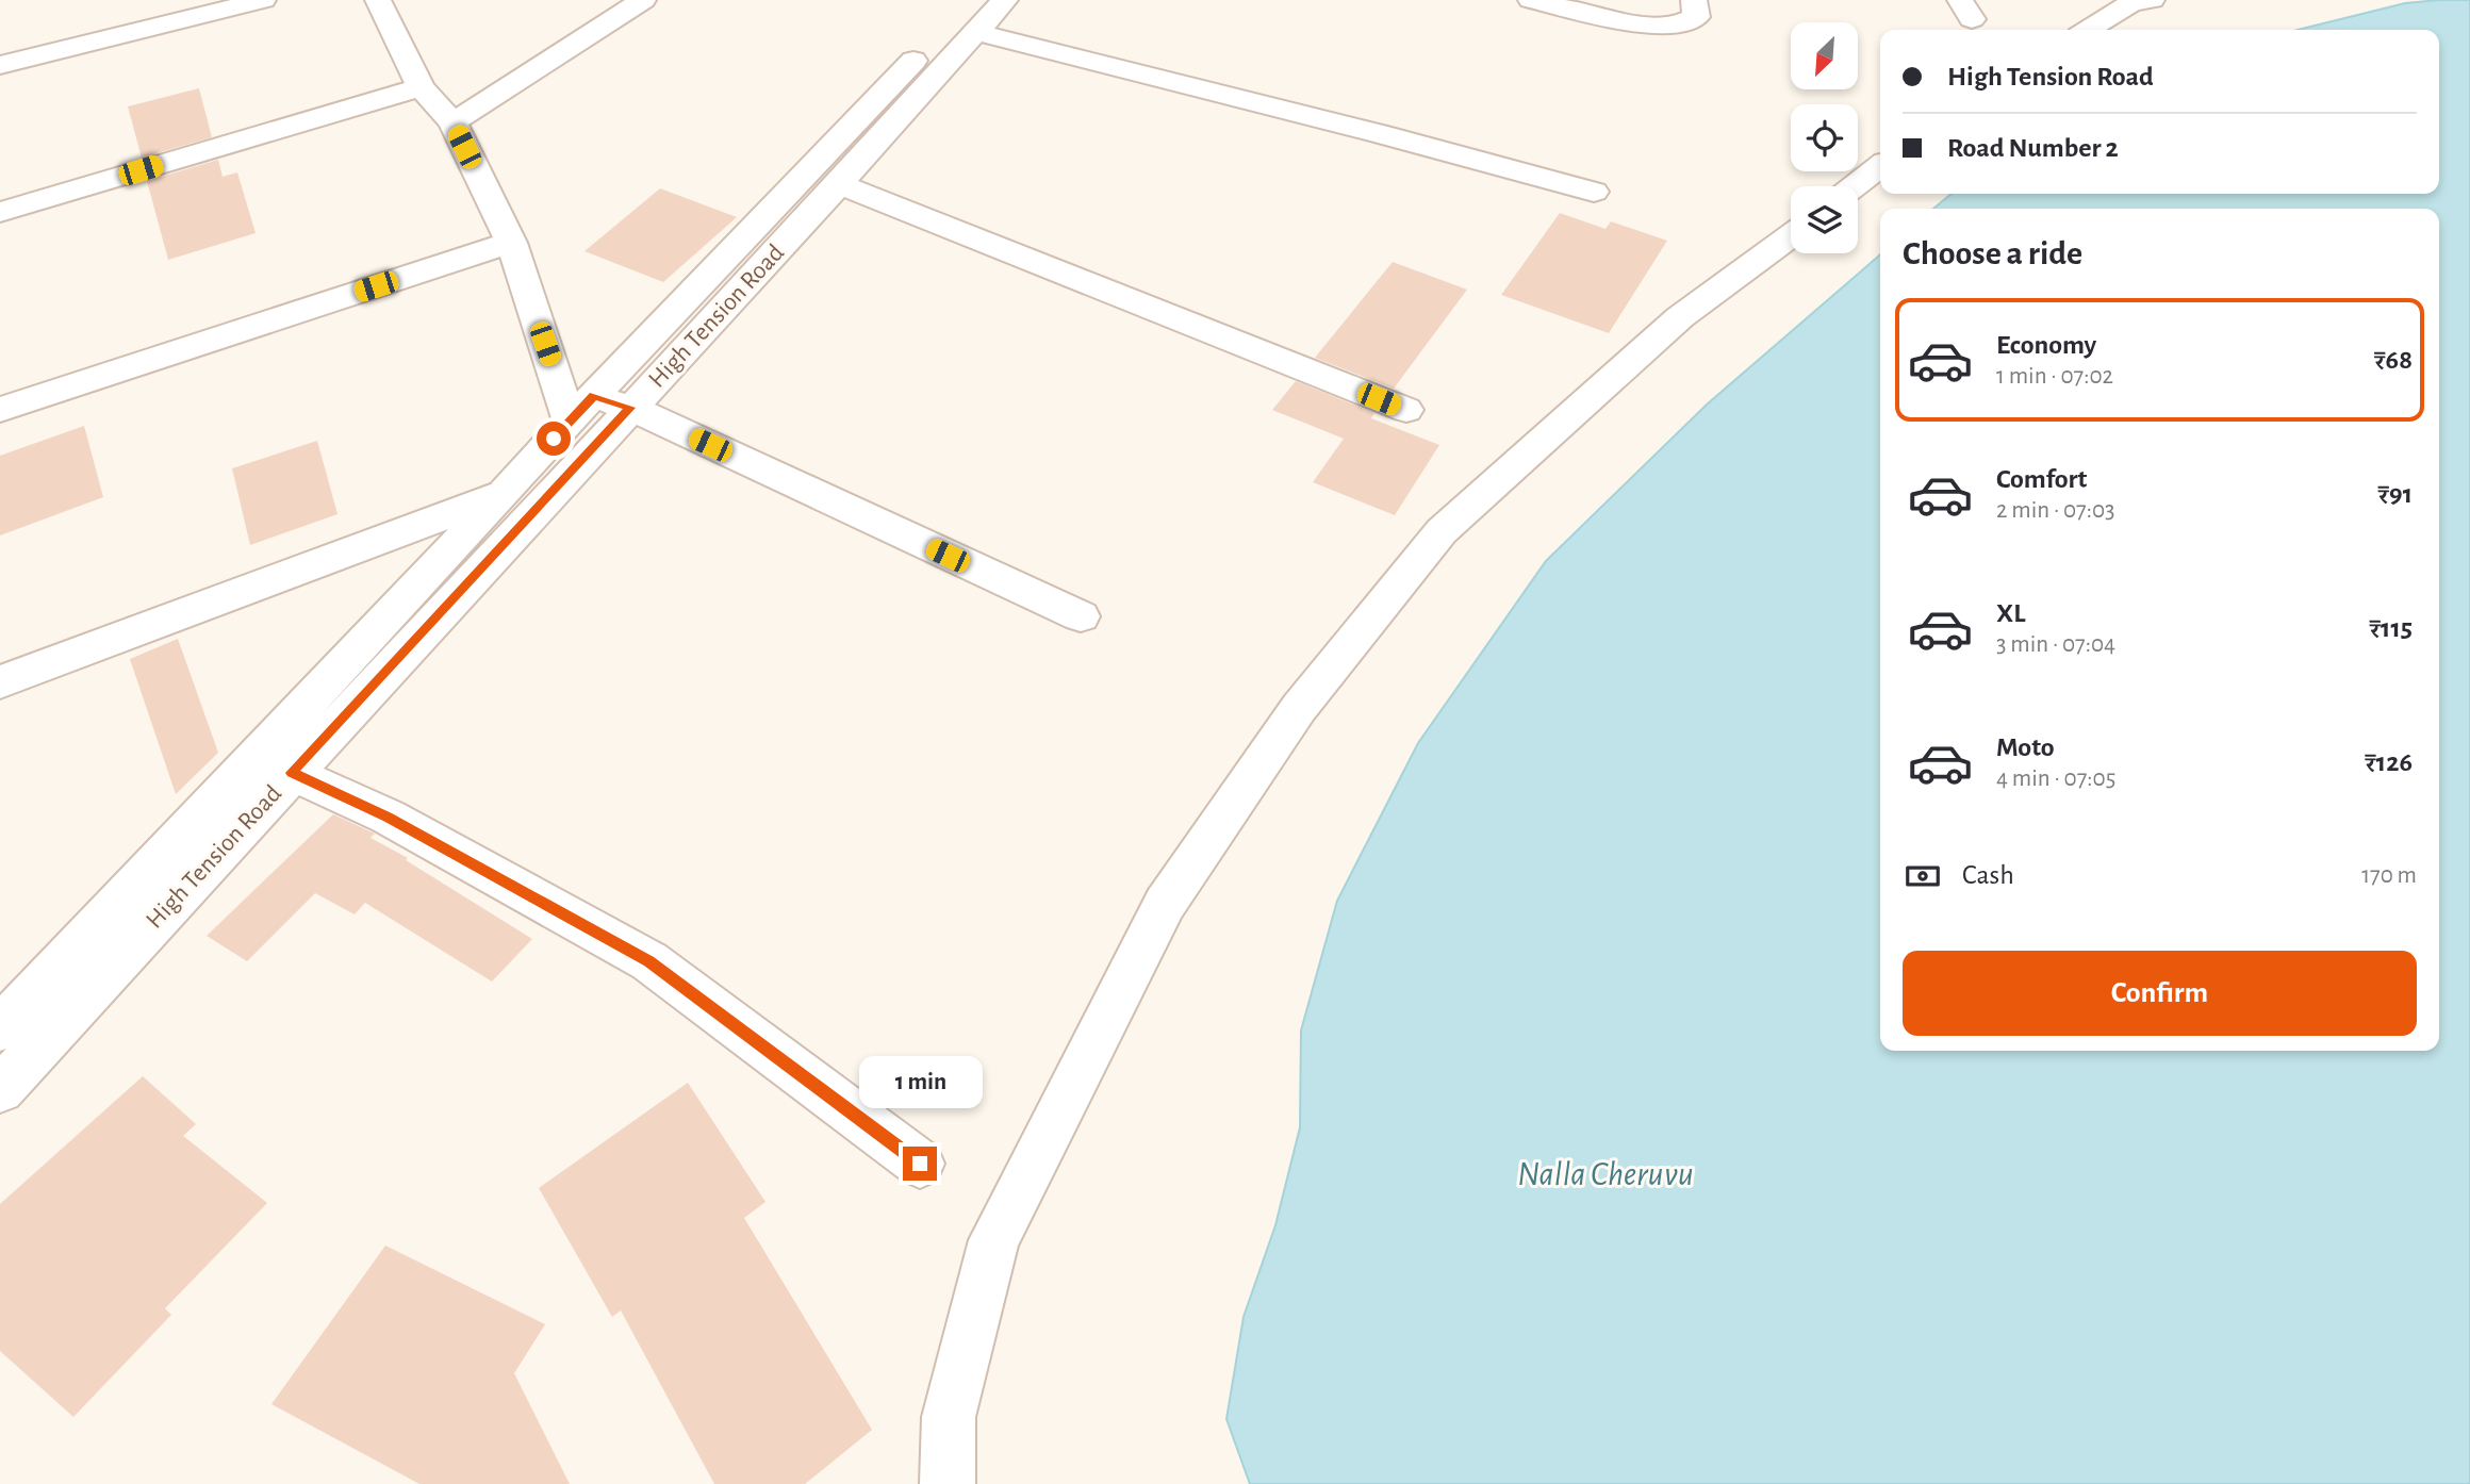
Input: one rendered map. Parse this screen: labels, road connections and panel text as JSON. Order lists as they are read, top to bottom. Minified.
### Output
{"streets":{"street":["High Tension Road"]},"water":["Nalla Cheruvu"],"north":"bottom left","page":{"banner":["High Tension Road","Road Number 2"],"heading":"Choose a ride","list":[{"name":"Economy","note":"1 min · 07:02","value":"₹68"},{"name":"Comfort","note":"2 min · 07:03","value":"₹91"},{"name":"XL","note":"3 min · 07:04","value":"₹115"},{"name":"Moto","note":"4 min · 07:05","value":"₹126"}],"pay":["Cash","170 m"],"buttons":"Confirm","bubble":"1 min"}}
